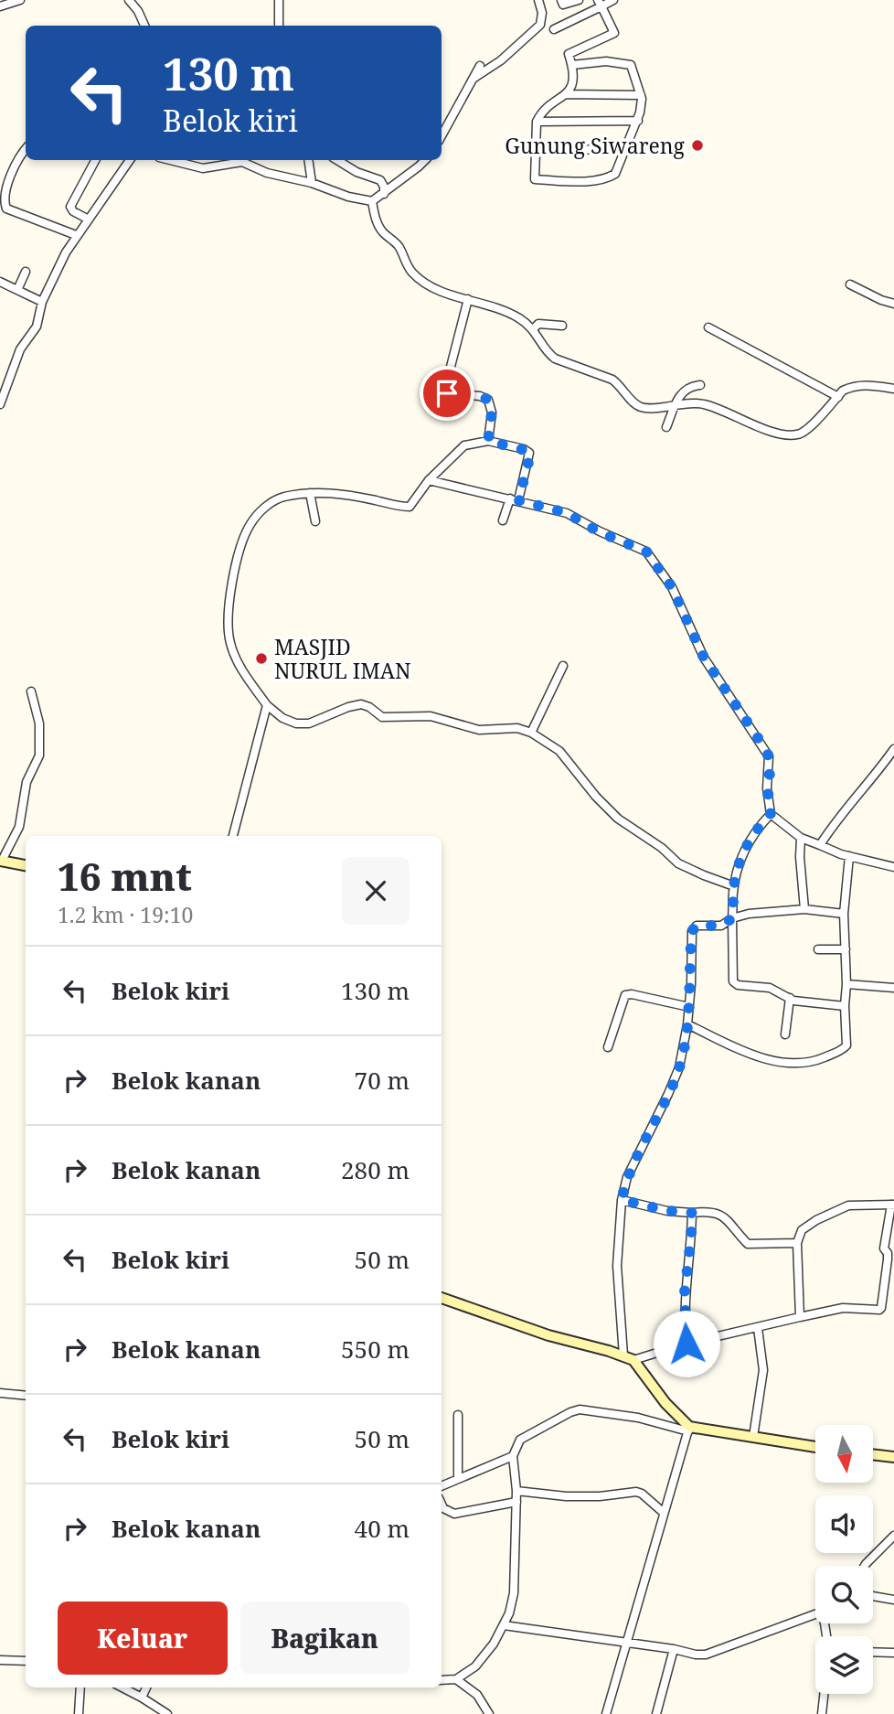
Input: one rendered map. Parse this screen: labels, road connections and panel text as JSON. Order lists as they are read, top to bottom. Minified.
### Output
{"places":["Gunung Siwareng","MASJID NURUL IMAN"],"north":"bottom","page":{"turn":["130 m","Belok kiri"],"heading":["16 mnt","1.2 km · 19:10"],"list":[{"name":"Belok kiri","value":"130 m"},{"name":"Belok kanan","value":"70 m"},{"name":"Belok kanan","value":"280 m"},{"name":"Belok kiri","value":"50 m"},{"name":"Belok kanan","value":"550 m"},{"name":"Belok kiri","value":"50 m"},{"name":"Belok kanan","value":"40 m"}],"buttons":["Keluar","Bagikan"]}}
